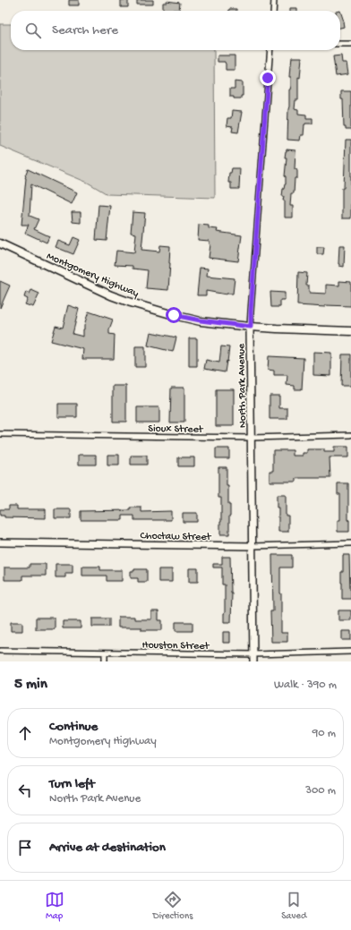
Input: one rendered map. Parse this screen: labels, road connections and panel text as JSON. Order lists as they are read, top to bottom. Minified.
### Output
{"streets":{"main road":["Montgomery Highway"],"street":["North Park Avenue","Sioux Street","Choctaw Street","Houston Street"]},"crossings":[["Montgomery Highway","North Park Avenue"],["North Park Avenue","Sioux Street"],["North Park Avenue","Choctaw Street"],["North Park Avenue","Houston Street"]],"page":{"search":"Search here","heading":["5 min","Walk · 390 m"],"list":[["Continue","Montgomery Highway","90 m"],["Turn left","North Park Avenue","300 m"],"Arrive at destination"],"nav":["Map","Directions","Saved"]}}
